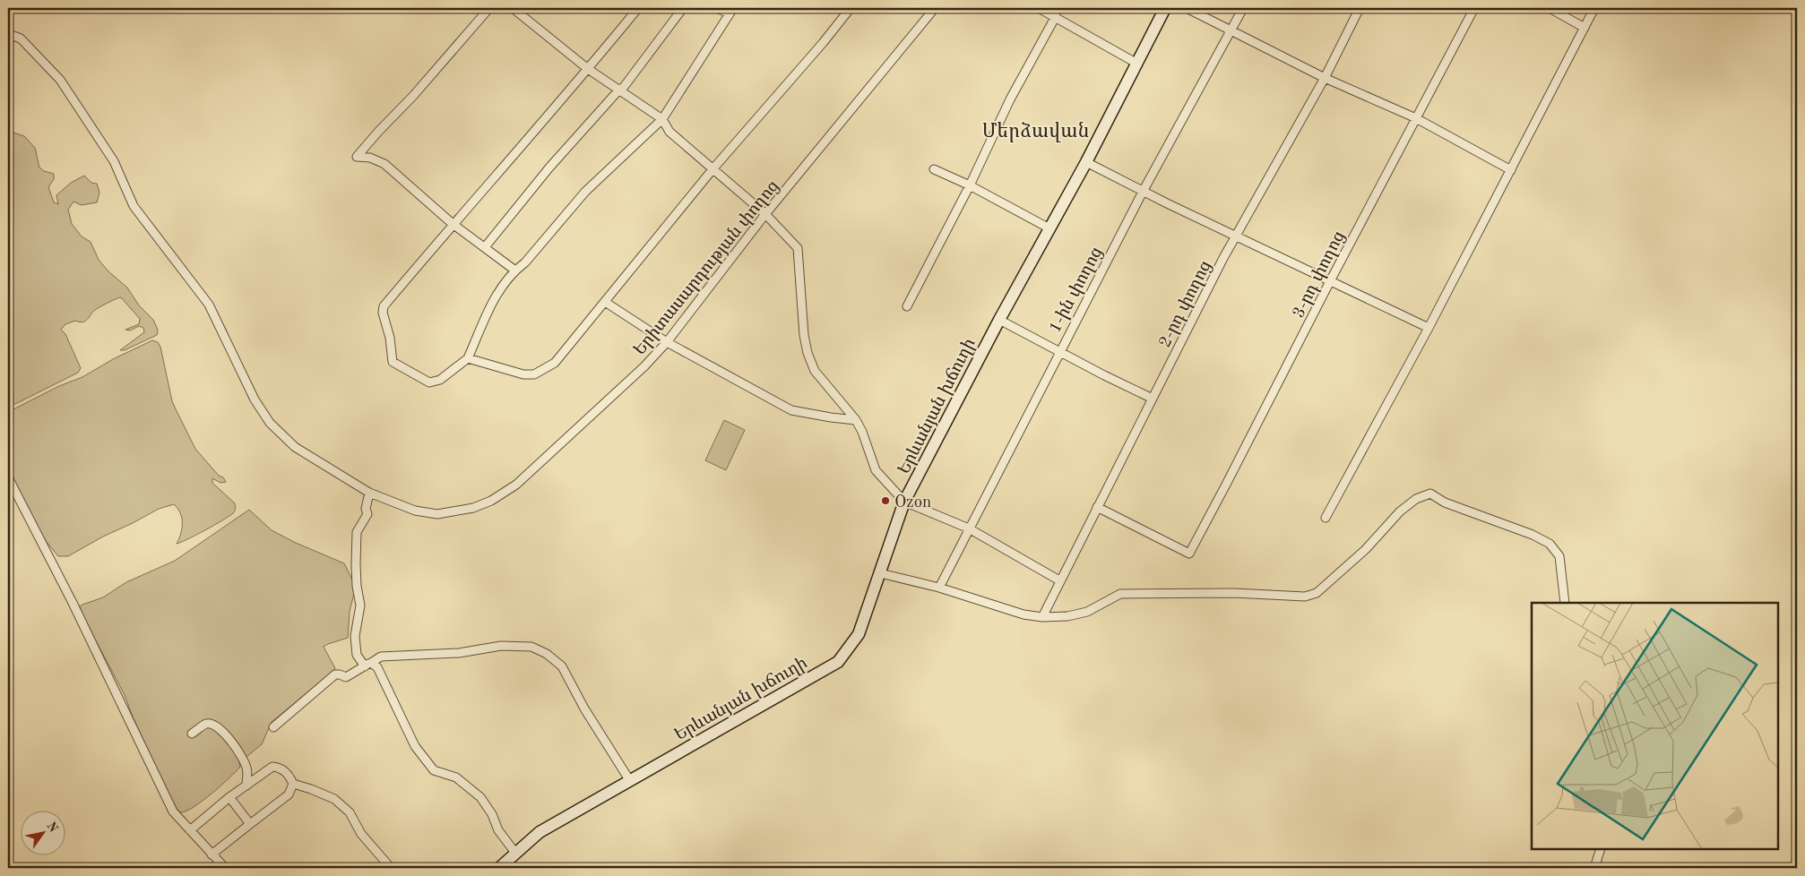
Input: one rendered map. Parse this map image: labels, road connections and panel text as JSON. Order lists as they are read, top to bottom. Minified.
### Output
{"streets":{"main road":["Երևանյան խճուղի"],"street":["Երիտասարդության փողոց","3-րդ փողոց","1-ին փողոց","2-րդ փողոց"]},"crossings":[["3-րդ փողոց","2-րդ փողոց"]],"districts":["Մերձավան"],"places":["Ozon"],"north":"top right"}
